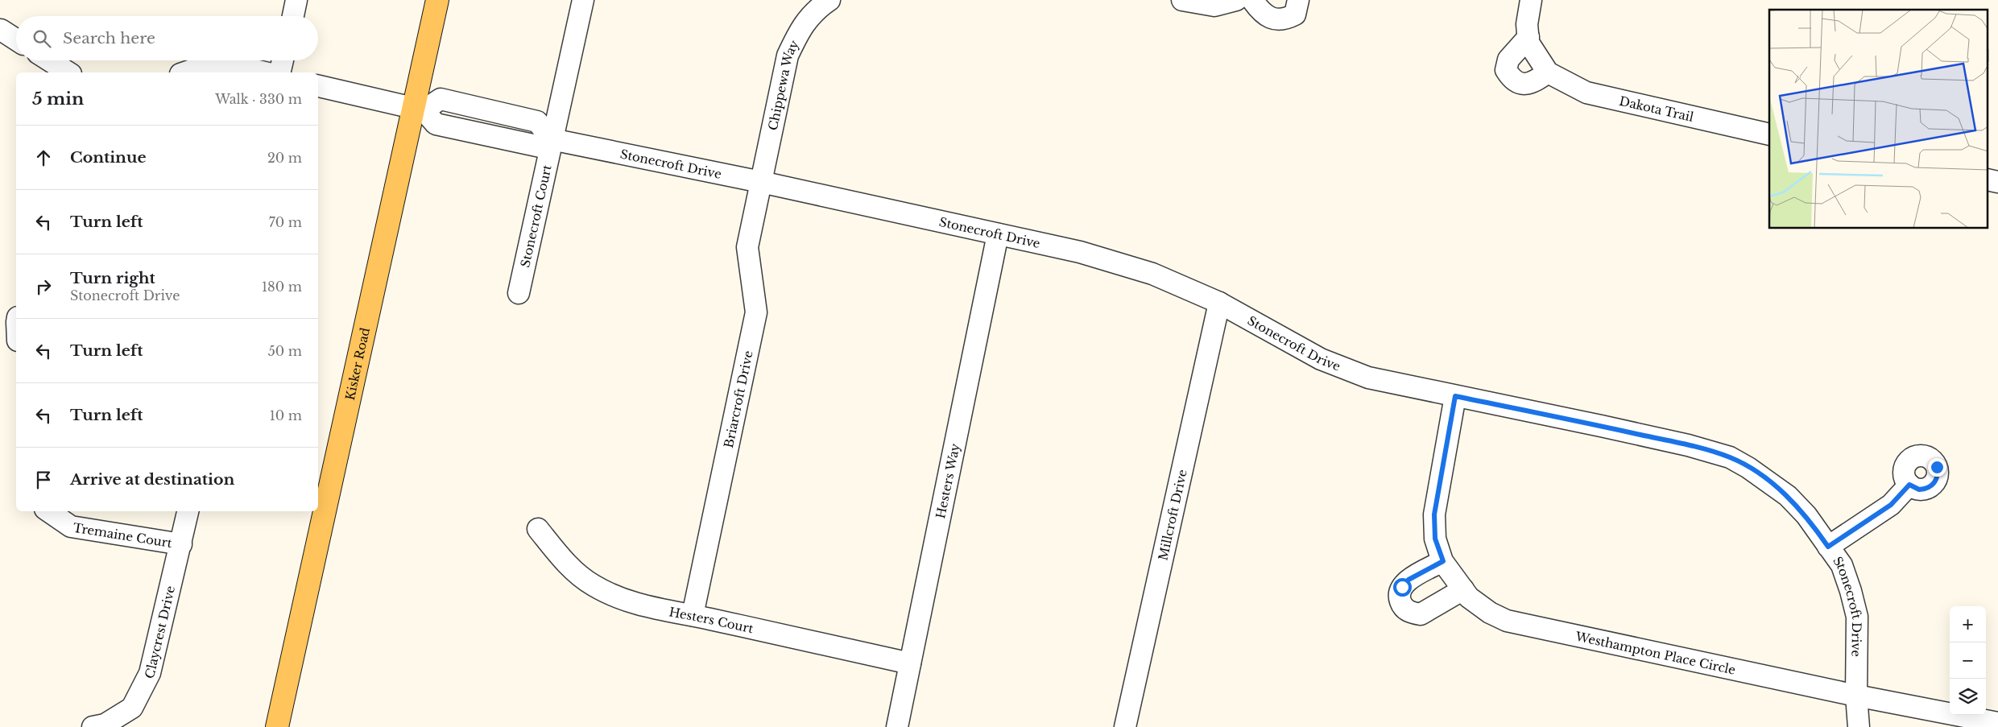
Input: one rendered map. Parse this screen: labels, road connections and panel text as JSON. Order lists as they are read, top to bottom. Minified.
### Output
{"streets":{"main road":["Kisker Road"],"street":["Chippewa Way","Dakota Trail","Stonecroft Drive","Stonecroft Court","Briarcroft Drive","Hesters Way","Millcroft Drive","Tremaine Court","Hesters Court","Claycrest Drive","Westhampton Place Circle"]},"crossings":[["Chippewa Way","Stonecroft Drive"],["Chippewa Way","Briarcroft Drive"],["Stonecroft Drive","Stonecroft Court"],["Stonecroft Drive","Kisker Road"],["Stonecroft Drive","Briarcroft Drive"],["Stonecroft Drive","Hesters Way"],["Stonecroft Drive","Millcroft Drive"],["Stonecroft Drive","Westhampton Place Circle"],["Briarcroft Drive","Hesters Court"],["Hesters Way","Hesters Court"],["Tremaine Court","Claycrest Drive"]],"page":{"search":"Search here","heading":["5 min","Walk · 330 m"],"list":[["Continue","20 m"],["Turn left","70 m"],["Turn right","Stonecroft Drive","180 m"],["Turn left","50 m"],["Turn left","10 m"],"Arrive at destination"],"map_buttons":["+","−"]}}
